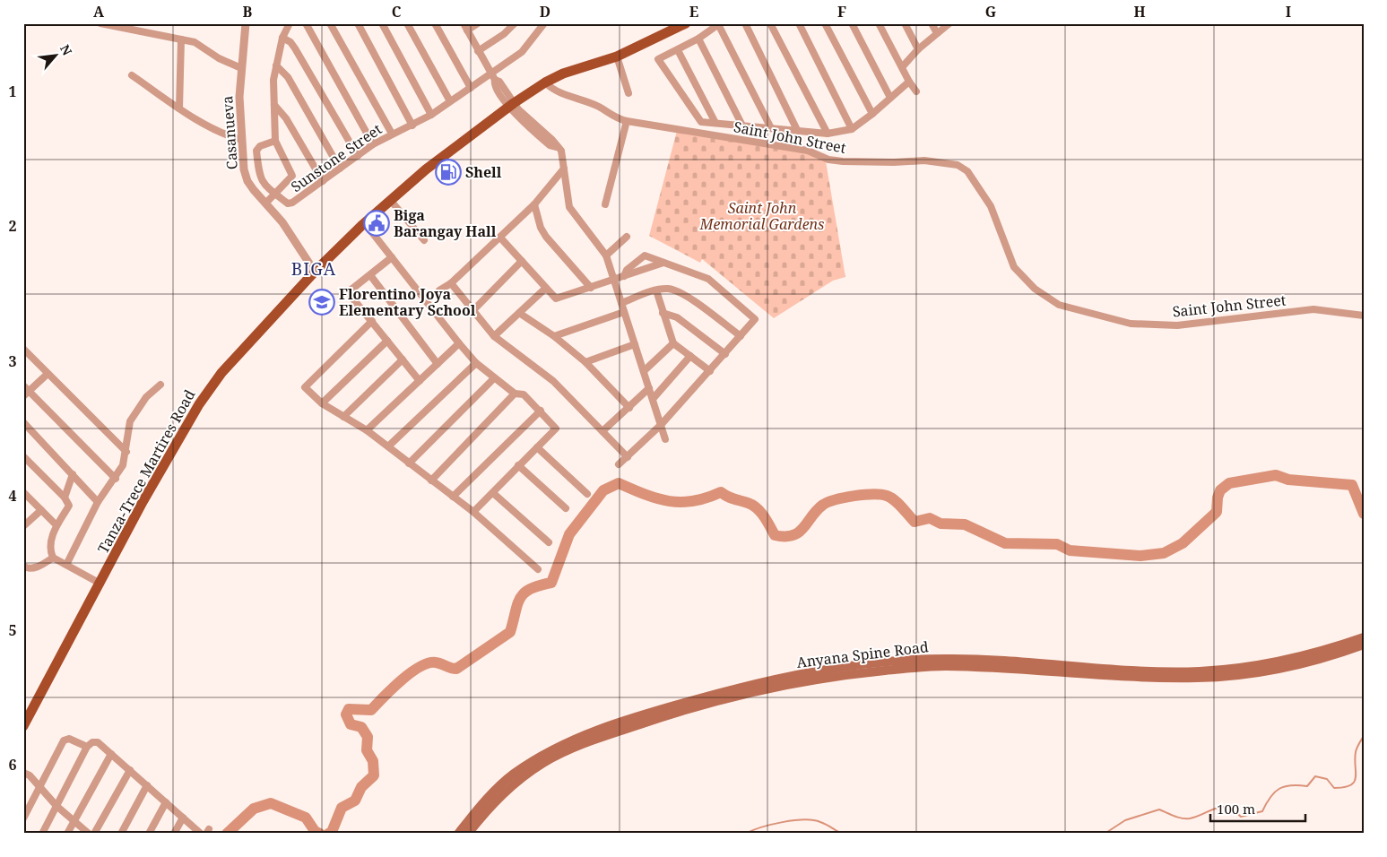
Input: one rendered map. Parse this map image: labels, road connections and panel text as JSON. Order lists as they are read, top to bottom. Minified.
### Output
{"streets":{"main road":["Tanza-Trece Martires Road","Anyana Spine Road"],"street":["Casanueva","Saint John Street","Sunstone Street"]},"crossings":[["Casanueva","Tanza-Trece Martires Road"],["Saint John Street","Tanza-Trece Martires Road"]],"districts":["BIGA"],"parks":["Saint John Memorial Gardens"],"places":{"fuel station":["Shell"],"public building":["Biga Barangay Hall"],"school or university":["Florentino Joya Elementary School"]},"scale_bar":"100 m","north":"top right","grid":{"columns":["A","B","C","D","E","F","G","H","I"],"rows":["1","2","3","4","5","6"]}}
